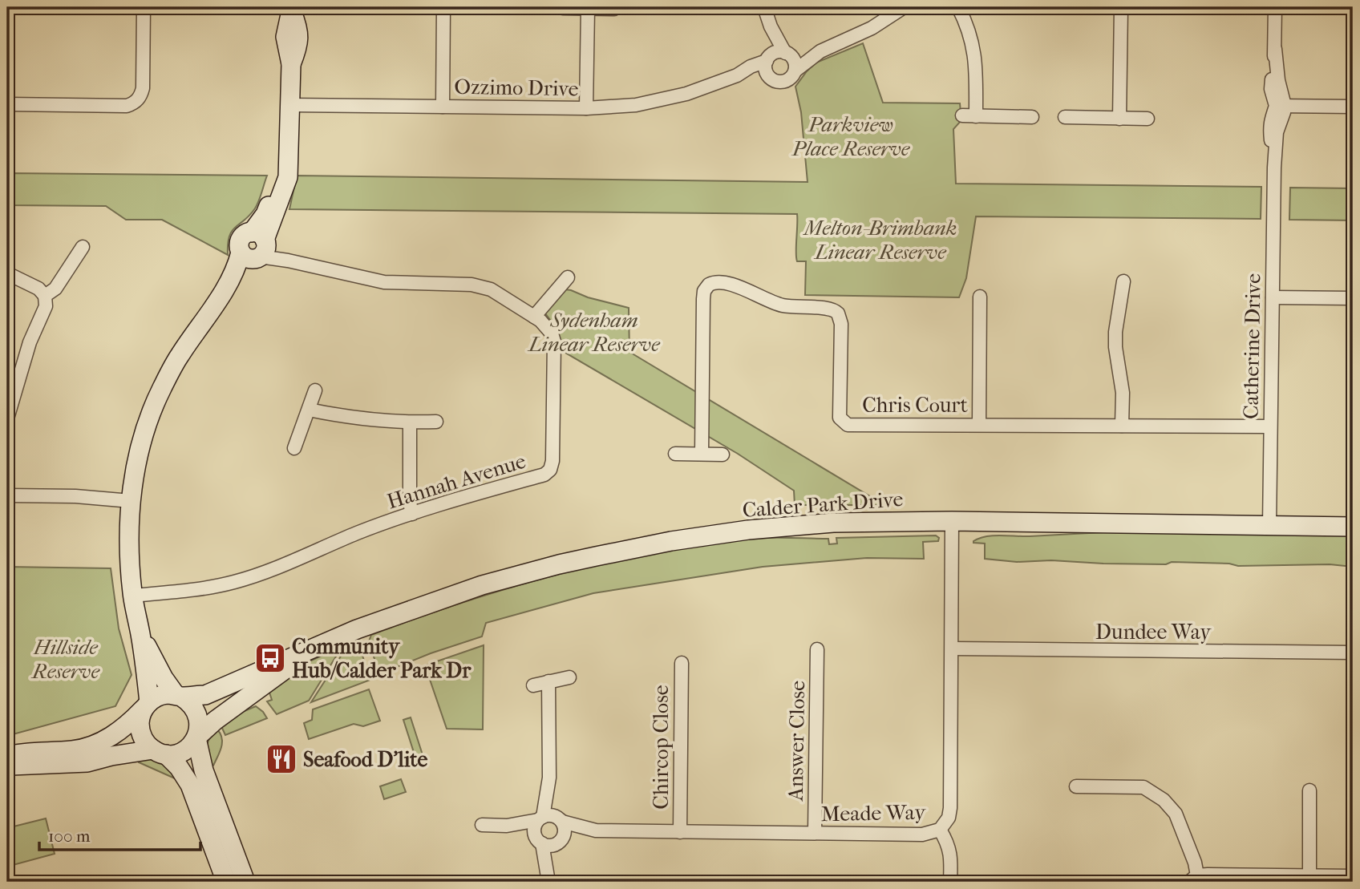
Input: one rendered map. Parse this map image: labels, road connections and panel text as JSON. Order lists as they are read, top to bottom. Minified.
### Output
{"streets":{"street":["Ozzimo Drive","Catherine Drive","Chris Court","Hannah Avenue","Calder Park Drive","Dundee Way","Answer Close","Chircop Close","Meade Way"]},"crossings":[["Catherine Drive","Chris Court"],["Catherine Drive","Calder Park Drive"],["Calder Park Drive","Meade Way"],["Dundee Way","Meade Way"],["Answer Close","Meade Way"],["Chircop Close","Meade Way"]],"parks":["Parkview Place Reserve","Melton-Brimbank Linear Reserve","Sydenham Linear Reserve","Hillside Reserve"],"places":{"bus stop":["Community Hub/Calder Park Dr"],"restaurant":["Seafood D'lite"]},"scale_bar":"100 m"}
